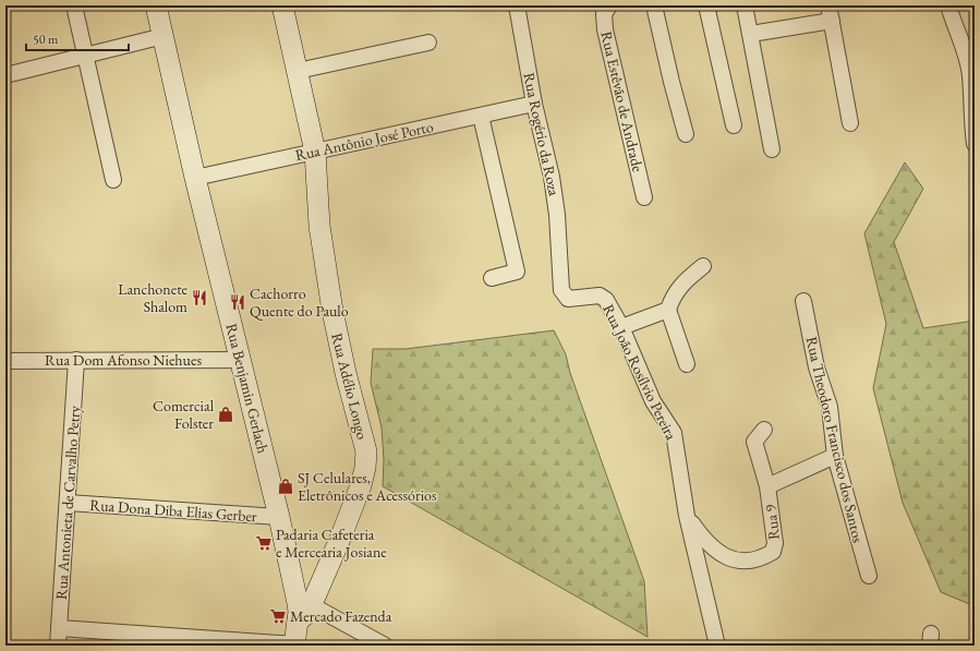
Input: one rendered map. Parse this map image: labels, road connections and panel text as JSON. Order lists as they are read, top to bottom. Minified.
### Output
{"streets":{"main road":["Rua Adélio Longo","Rua Benjamin Gerlach"],"street":["Rua Estêvão de Andrade","Rua Rogério da Roza","Rua Antônio José Porto","Rua Dom Afonso Niehues","Rua João Rosílvio Pereira","Rua Theodoro Francisco dos Santos","Rua Antonieta de Carvalho Petry","Rua Dona Diba Elias Gerber","Rua 9"]},"crossings":[["Rua Rogério da Roza","Rua Antônio José Porto"],["Rua Rogério da Roza","Rua João Rosílvio Pereira"],["Rua Antônio José Porto","Rua Adélio Longo"],["Rua Antônio José Porto","Rua Benjamin Gerlach"],["Rua Dom Afonso Niehues","Rua Benjamin Gerlach"],["Rua Dom Afonso Niehues","Rua Antonieta de Carvalho Petry"],["Rua João Rosílvio Pereira","Rua 9"],["Rua Adélio Longo","Rua Benjamin Gerlach"],["Rua Benjamin Gerlach","Rua Dona Diba Elias Gerber"],["Rua Theodoro Francisco dos Santos","Rua 9"],["Rua Antonieta de Carvalho Petry","Rua Dona Diba Elias Gerber"]],"places":{"restaurant":["Lanchonete Shalom","Cachorro Quente do Paulo"],"shop":["Comercial Folster","SJ Celulares, Eletrônicos e Acessórios"],"supermarket":["Padaria Cafeteria e Mercearia Josiane","Mercado Fazenda"]},"scale_bar":"50 m"}
